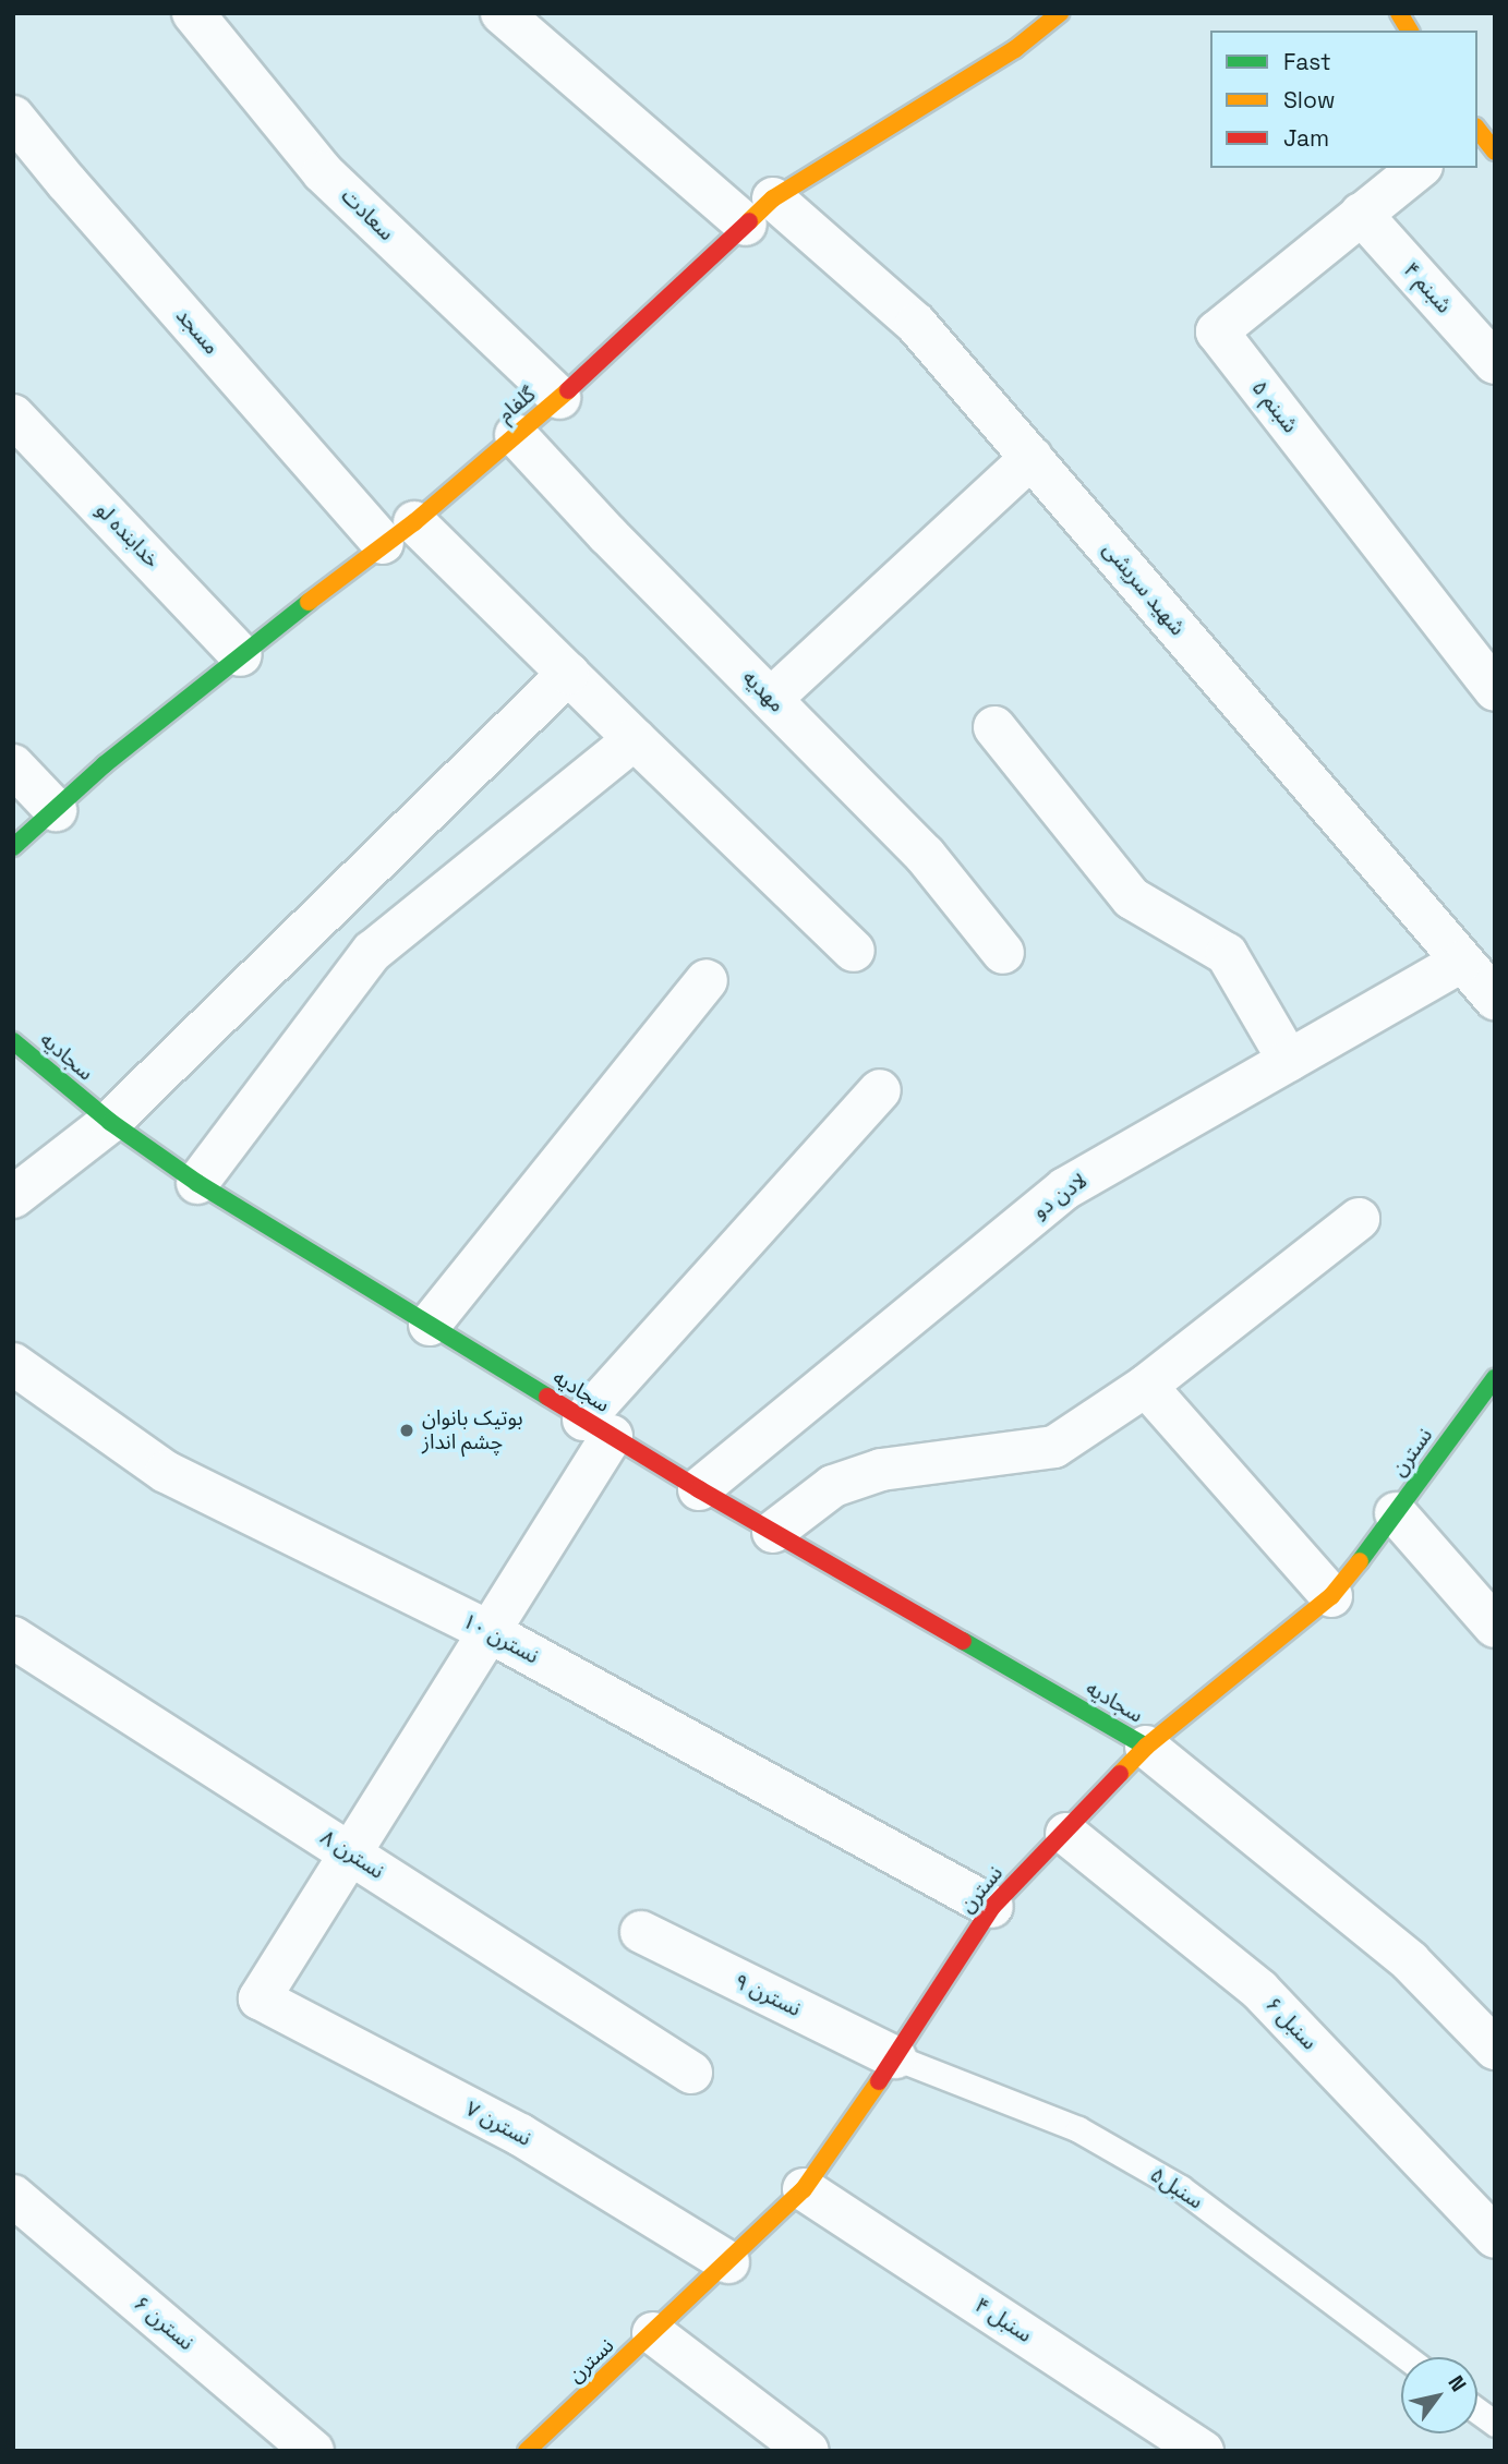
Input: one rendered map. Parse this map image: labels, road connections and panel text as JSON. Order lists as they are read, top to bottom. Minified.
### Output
{"streets":{"street":["سعادت","شبنم ۴","مسجد","گلفام","شبنم ۵","خدابنده لو","شهید سریشی","مهدیه","سجادیه","لادن دو","نسترن","نسترن ۱۰","نسترن ۸","نسترن ۹","سنبل ۶","نسترن ۷","سنبل ۴","نسترن ۶"],"lane":["سنبل۵"]},"crossings":[["سعادت","گلفام"],["شبنم ۴","شبنم ۵"],["مسجد","گلفام"],["گلفام","خدابنده لو"],["گلفام","شهید سریشی"],["گلفام","مهدیه"],["شهید سریشی","لادن دو"],["سجادیه","لادن دو"],["سجادیه","نسترن"],["نسترن","نسترن ۱۰"],["نسترن","نسترن ۹"],["نسترن","سنبل ۶"],["نسترن","نسترن ۷"],["نسترن","سنبل۵"],["نسترن","سنبل ۴"],["نسترن ۸","نسترن ۷"],["نسترن ۹","سنبل۵"]],"places":["بوتیک بانوان چشم انداز"],"legend":["Fast","Slow","Jam"],"north":"top right"}
